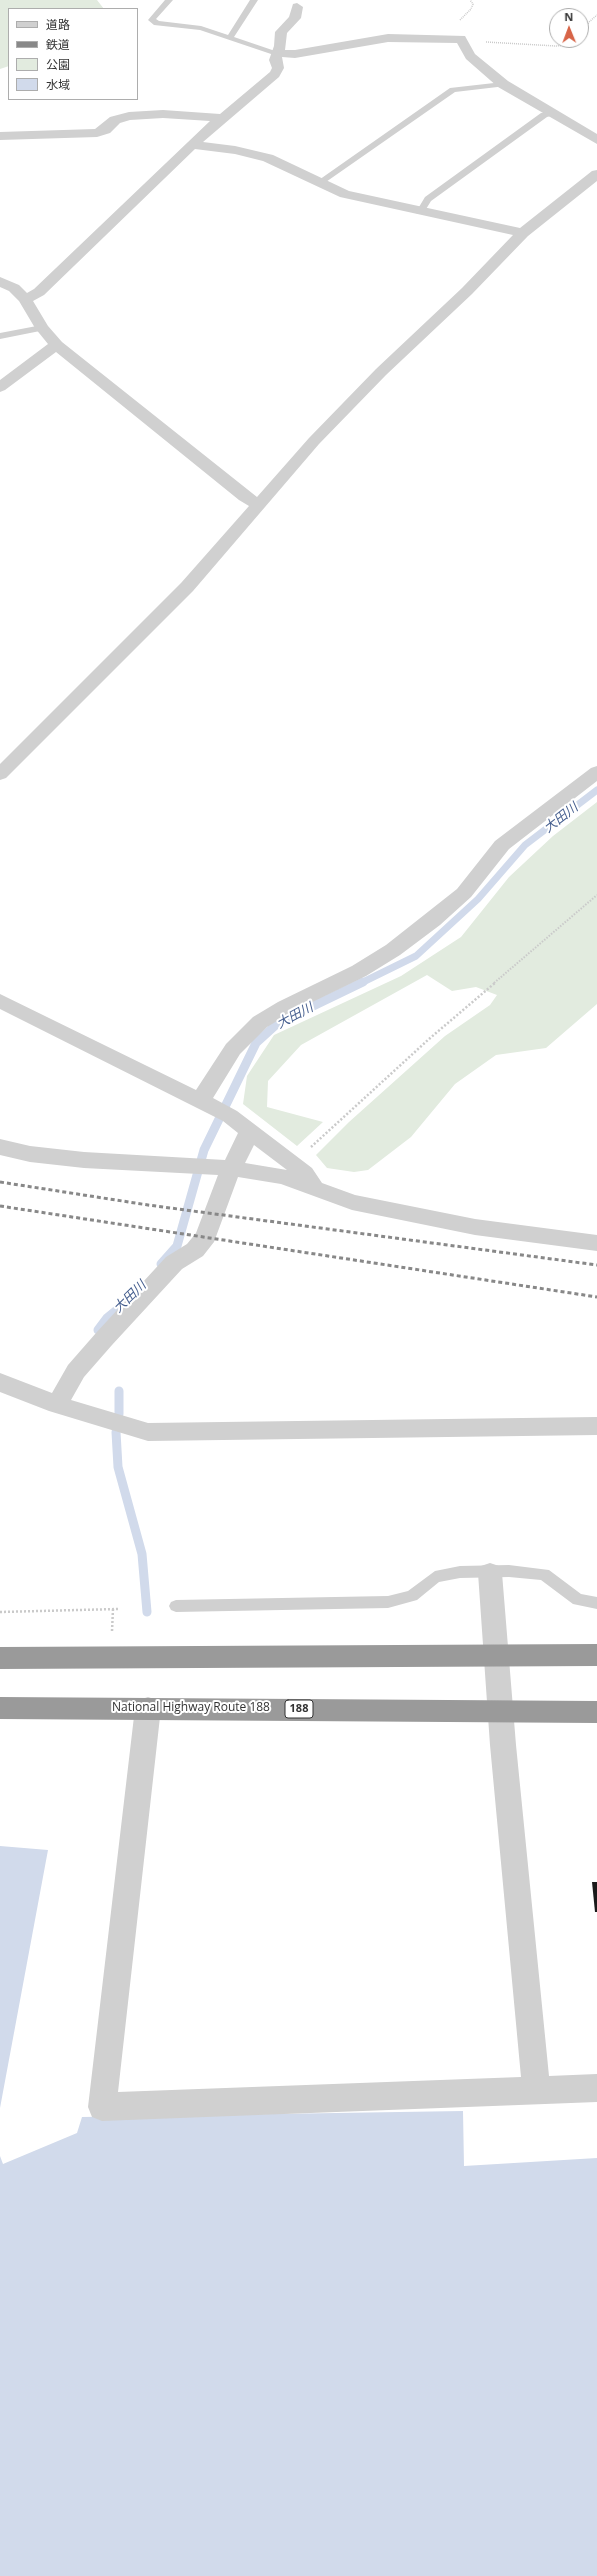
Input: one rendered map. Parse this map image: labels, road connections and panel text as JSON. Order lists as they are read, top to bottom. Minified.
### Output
{"streets":{"highway":["National Highway Route 188","188"]},"water":["大田川"],"legend":["道路","鉄道","公園","水域"],"north":"top"}
